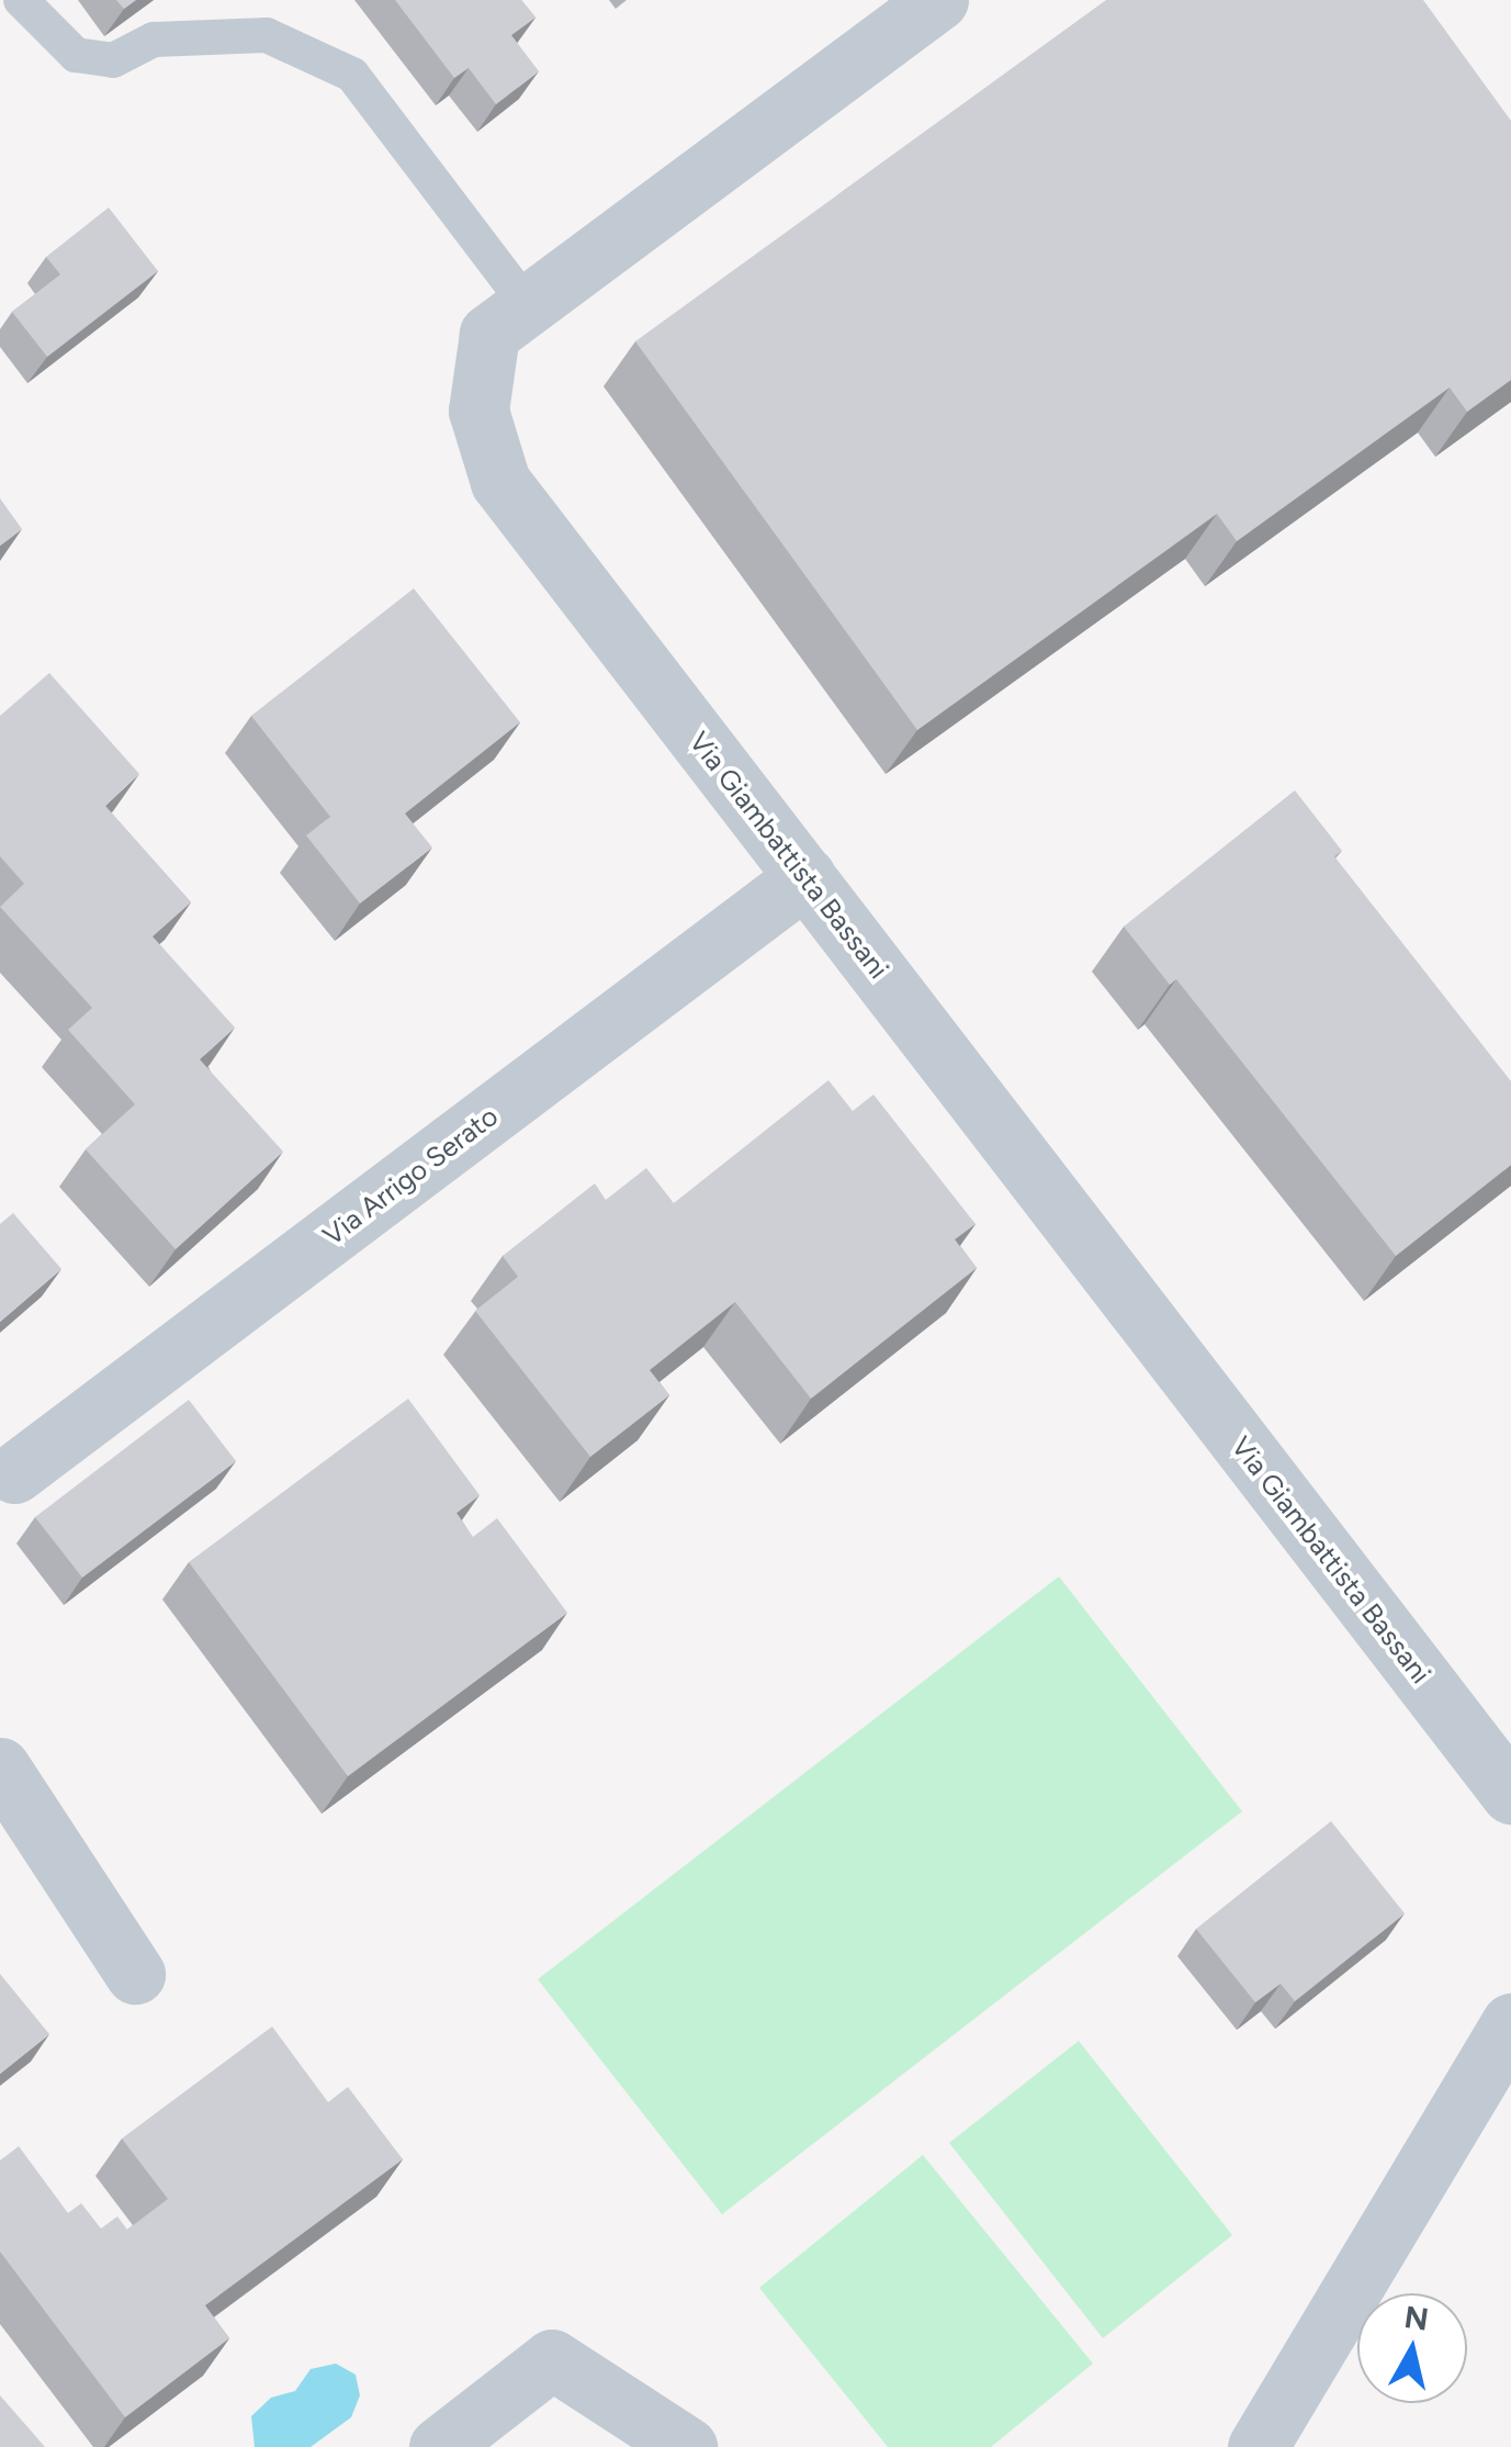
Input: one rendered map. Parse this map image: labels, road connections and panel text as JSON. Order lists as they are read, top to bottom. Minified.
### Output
{"streets":{"street":["Via Giambattista Bassani","Via Arrigo Serato"]},"crossings":[["Via Giambattista Bassani","Via Arrigo Serato"]],"north":"top"}
